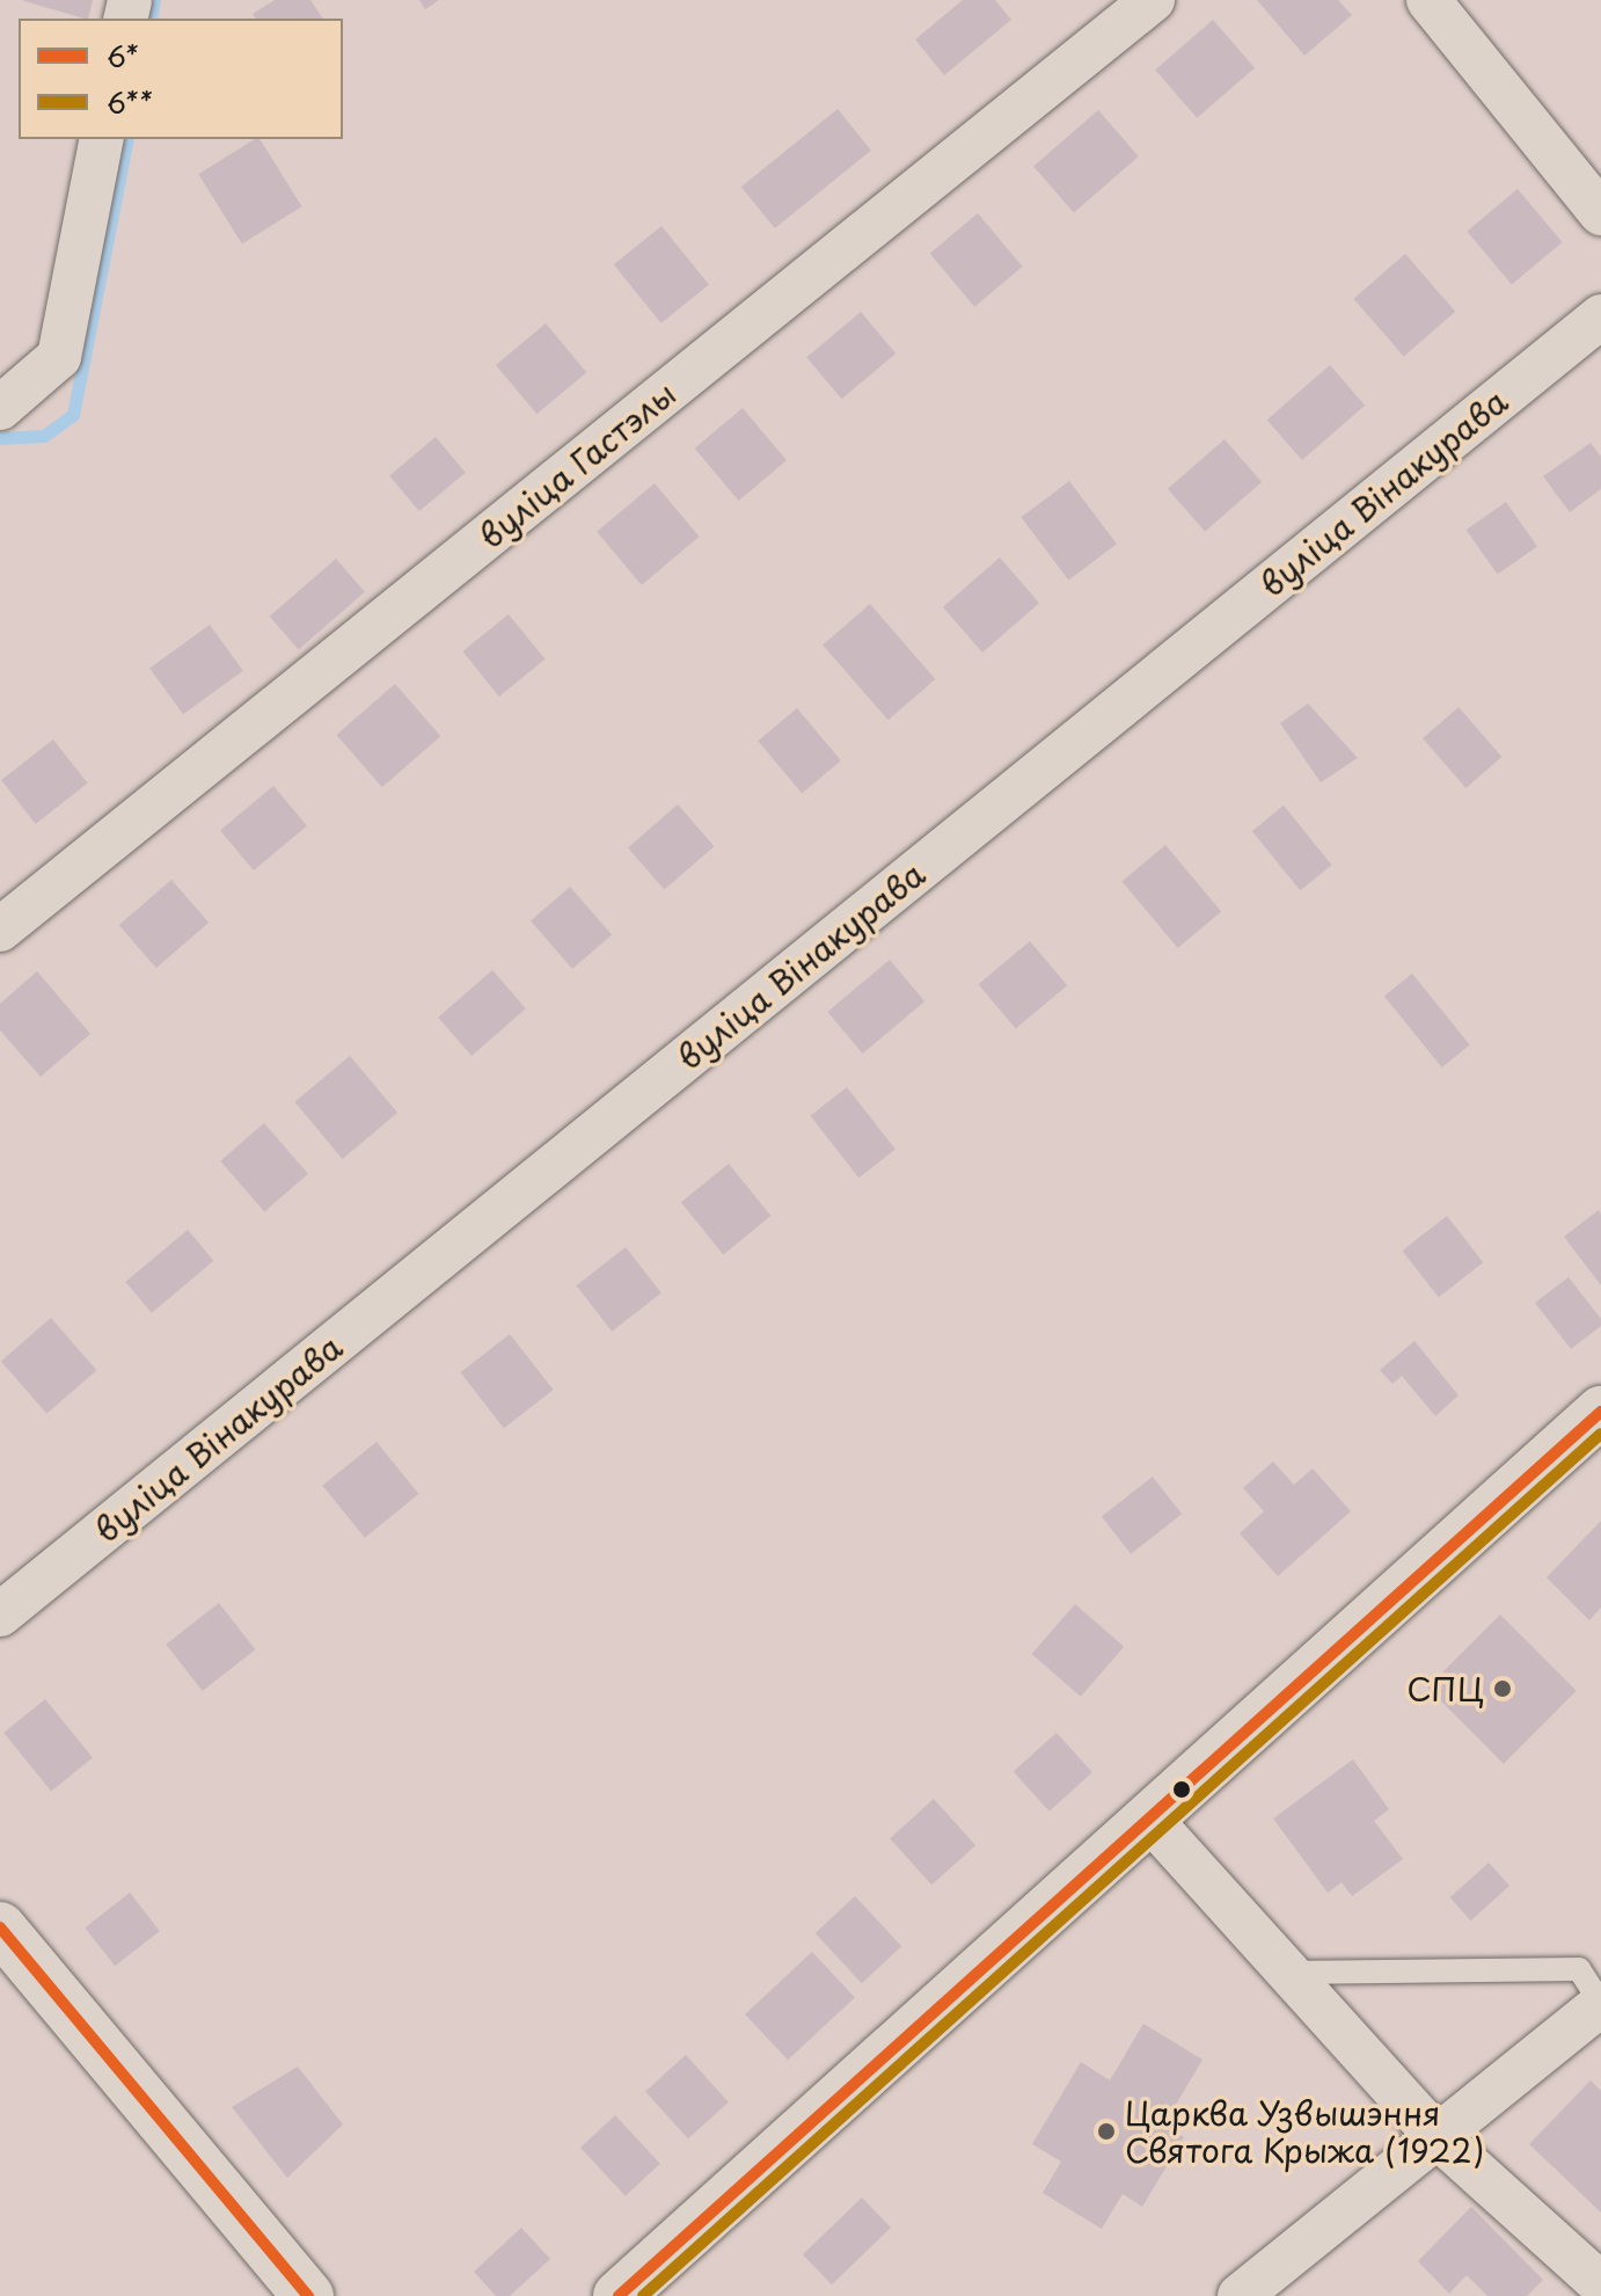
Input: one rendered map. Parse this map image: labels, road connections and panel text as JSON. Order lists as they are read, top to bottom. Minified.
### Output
{"streets":{"street":["вуліца Гастэлы","вуліца Вінакурава"]},"places":["СПЦ","Царква Узвышэння Святога Крыжа (1922)"],"lines":["transit line 6*","transit line 6**"],"legend":["6*","6**"]}
